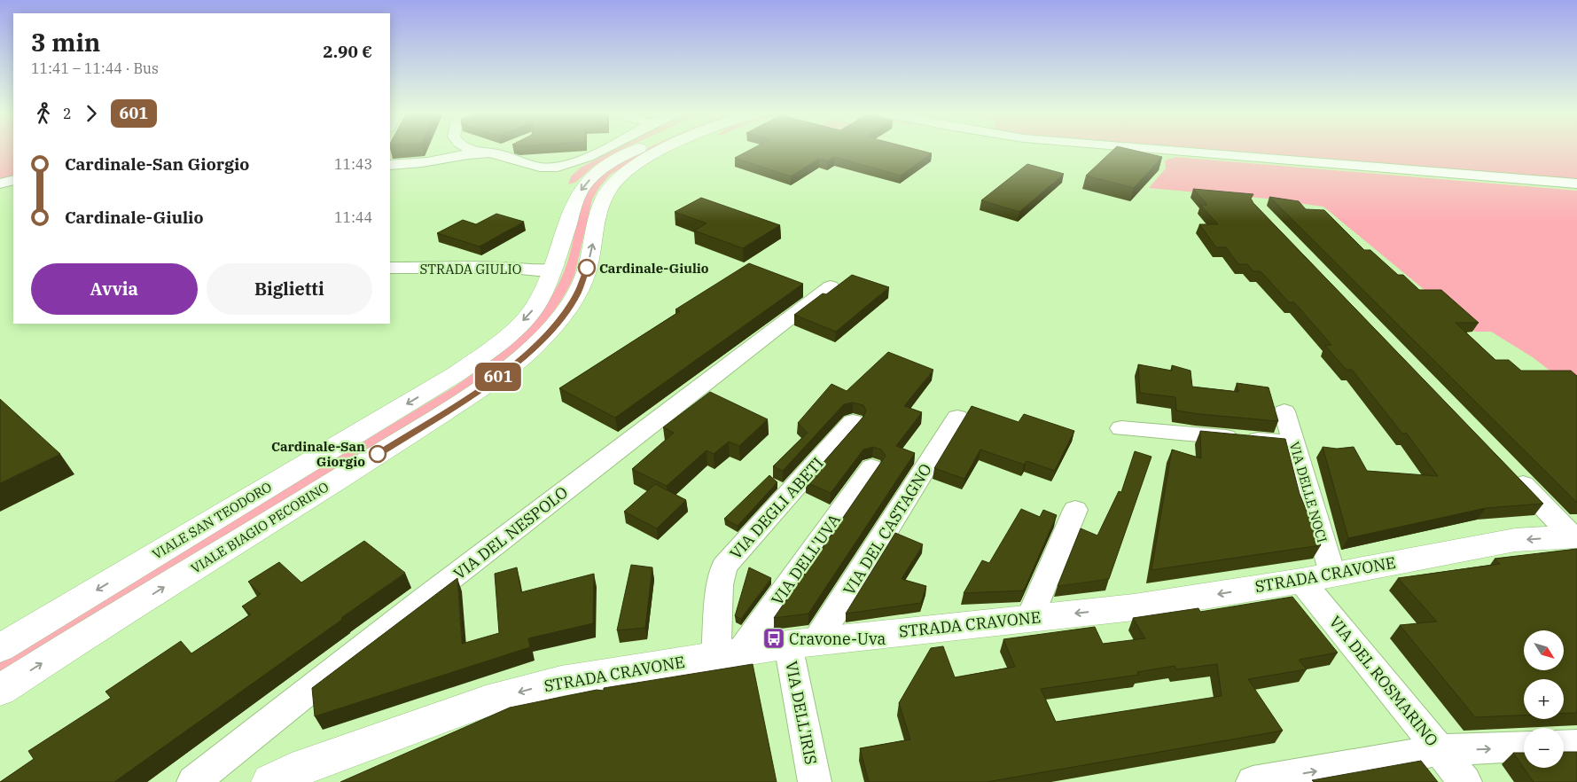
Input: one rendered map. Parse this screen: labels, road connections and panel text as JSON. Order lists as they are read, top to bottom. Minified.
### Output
{"streets":{"main road":["VIALE SAN TEODORO","VIALE BIAGIO PECORINO","STRADA CRAVONE"],"street":["STRADA GIULIO","VIA DELLE NOCI","VIA DEGLI ABETI","VIA DEL CASTAGNO","VIA DEL NESPOLO","VIA DELL'UVA","VIA DEL ROSMARINO","VIA DELL'IRIS"]},"crossings":[["STRADA GIULIO","VIALE SAN TEODORO"],["VIA DELLE NOCI","STRADA CRAVONE"],["VIA DEGLI ABETI","VIA DELL'UVA"],["VIA DEGLI ABETI","STRADA CRAVONE"],["VIA DEL CASTAGNO","STRADA CRAVONE"],["VIA DEL CASTAGNO","VIA DELL'IRIS"],["VIA DELL'UVA","STRADA CRAVONE"],["STRADA CRAVONE","VIA DEL ROSMARINO"],["STRADA CRAVONE","VIA DELL'IRIS"]],"one_way":["VIALE SAN TEODORO","VIALE BIAGIO PECORINO","STRADA CRAVONE"],"places":{"other":["Cardinale-Giulio","Cardinale-San Giorgio"],"bus stop":["Cravone-Uva"]},"lines":["bus line 601"],"north":"bottom right","page":{"on_map":"601","heading":["3 min","11:41 – 11:44 · Bus","2.90 €"],"legs":["2","601"],"list":[{"name":"Cardinale-San Giorgio","value":"11:43"},{"name":"Cardinale-Giulio","value":"11:44"}],"buttons":["Avvia","Biglietti"],"map_buttons":["+","−"]}}
